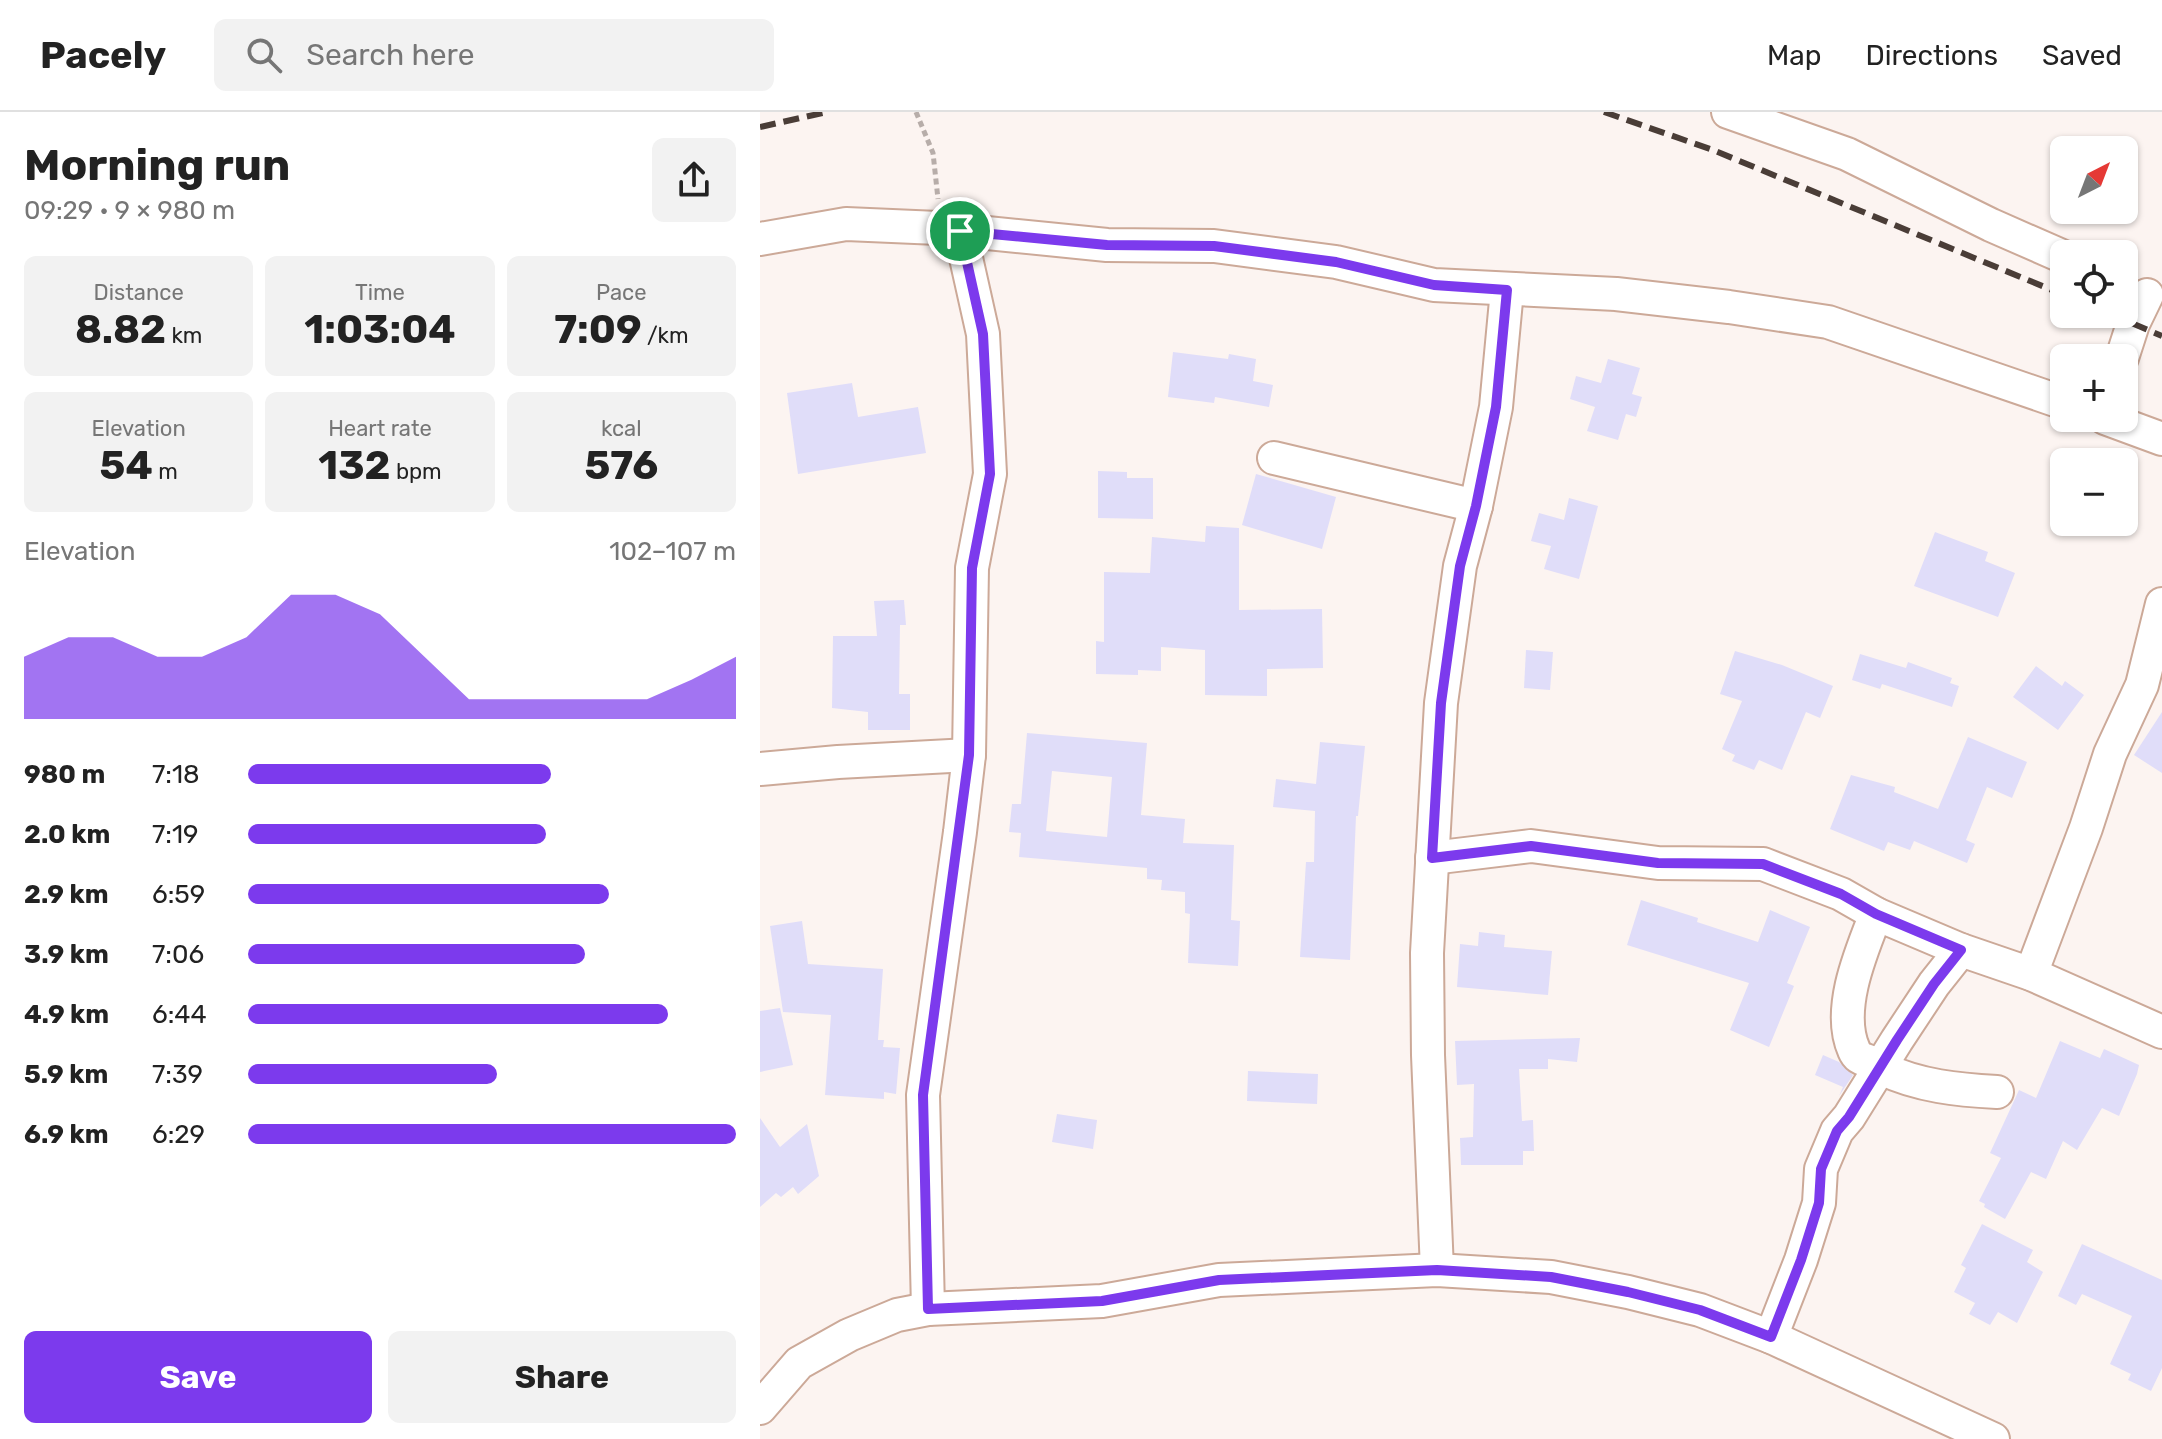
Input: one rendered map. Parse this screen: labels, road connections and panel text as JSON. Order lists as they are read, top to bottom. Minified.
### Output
{"north":"top right","page":{"header":"Pacely","search":"Search here","nav":["Map","Directions","Saved"],"heading":["Morning run","09:29 · 9 × 980 m"],"map_buttons":["+","−"],"stats":[["Distance","8.82 km"],["Time","1:03:04"],["Pace","7:09 /km"],["Elevation","54 m"],["Heart rate","132 bpm"],["kcal","576"]],"chart":["Elevation","102–107 m"],"list":[{"name":"980 m","note":"7:18"},{"name":"2.0 km","note":"7:19"},{"name":"2.9 km","note":"6:59"},{"name":"3.9 km","note":"7:06"},{"name":"4.9 km","note":"6:44"},{"name":"5.9 km","note":"7:39"},{"name":"6.9 km","note":"6:29"}],"buttons":["Save","Share"]}}
